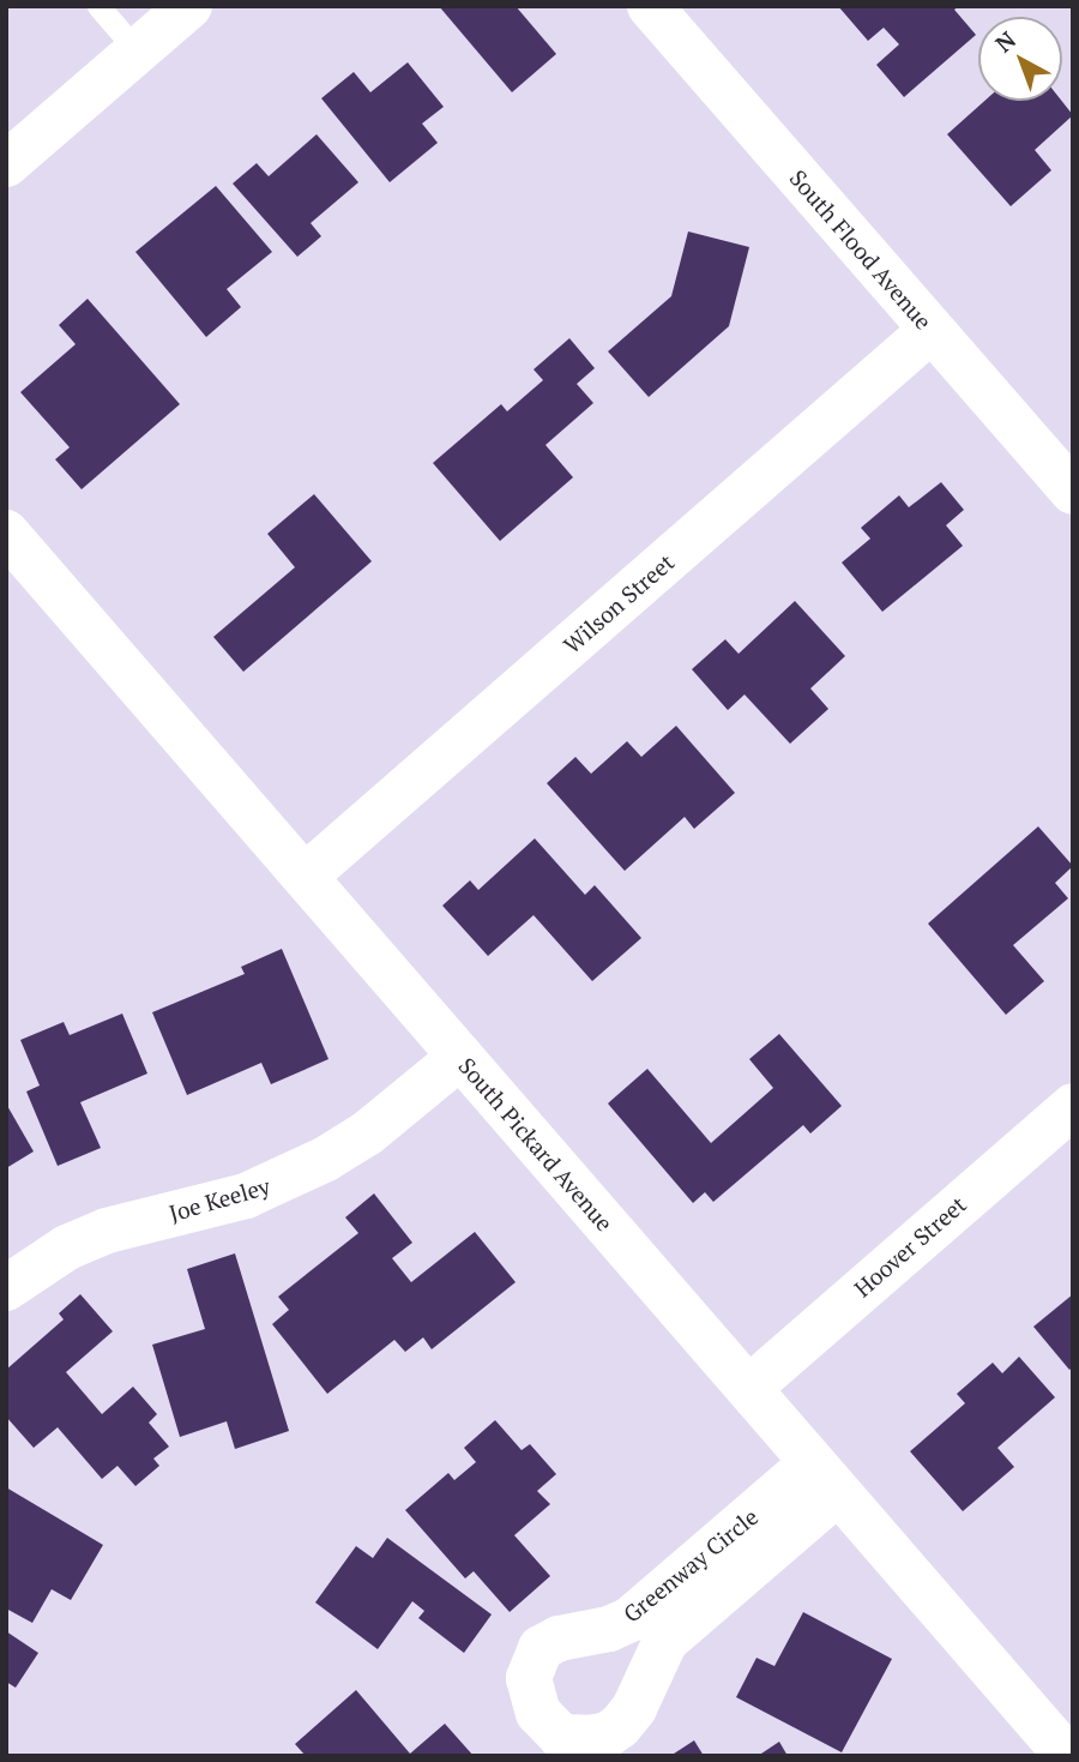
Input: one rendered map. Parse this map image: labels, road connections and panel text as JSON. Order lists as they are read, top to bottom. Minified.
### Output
{"streets":{"street":["South Flood Avenue","Wilson Street","South Pickard Avenue","Joe Keeley","Hoover Street","Greenway Circle"]},"crossings":[["South Flood Avenue","Wilson Street"],["Wilson Street","South Pickard Avenue"],["South Pickard Avenue","Joe Keeley"],["South Pickard Avenue","Hoover Street"],["South Pickard Avenue","Greenway Circle"]],"north":"top left"}
